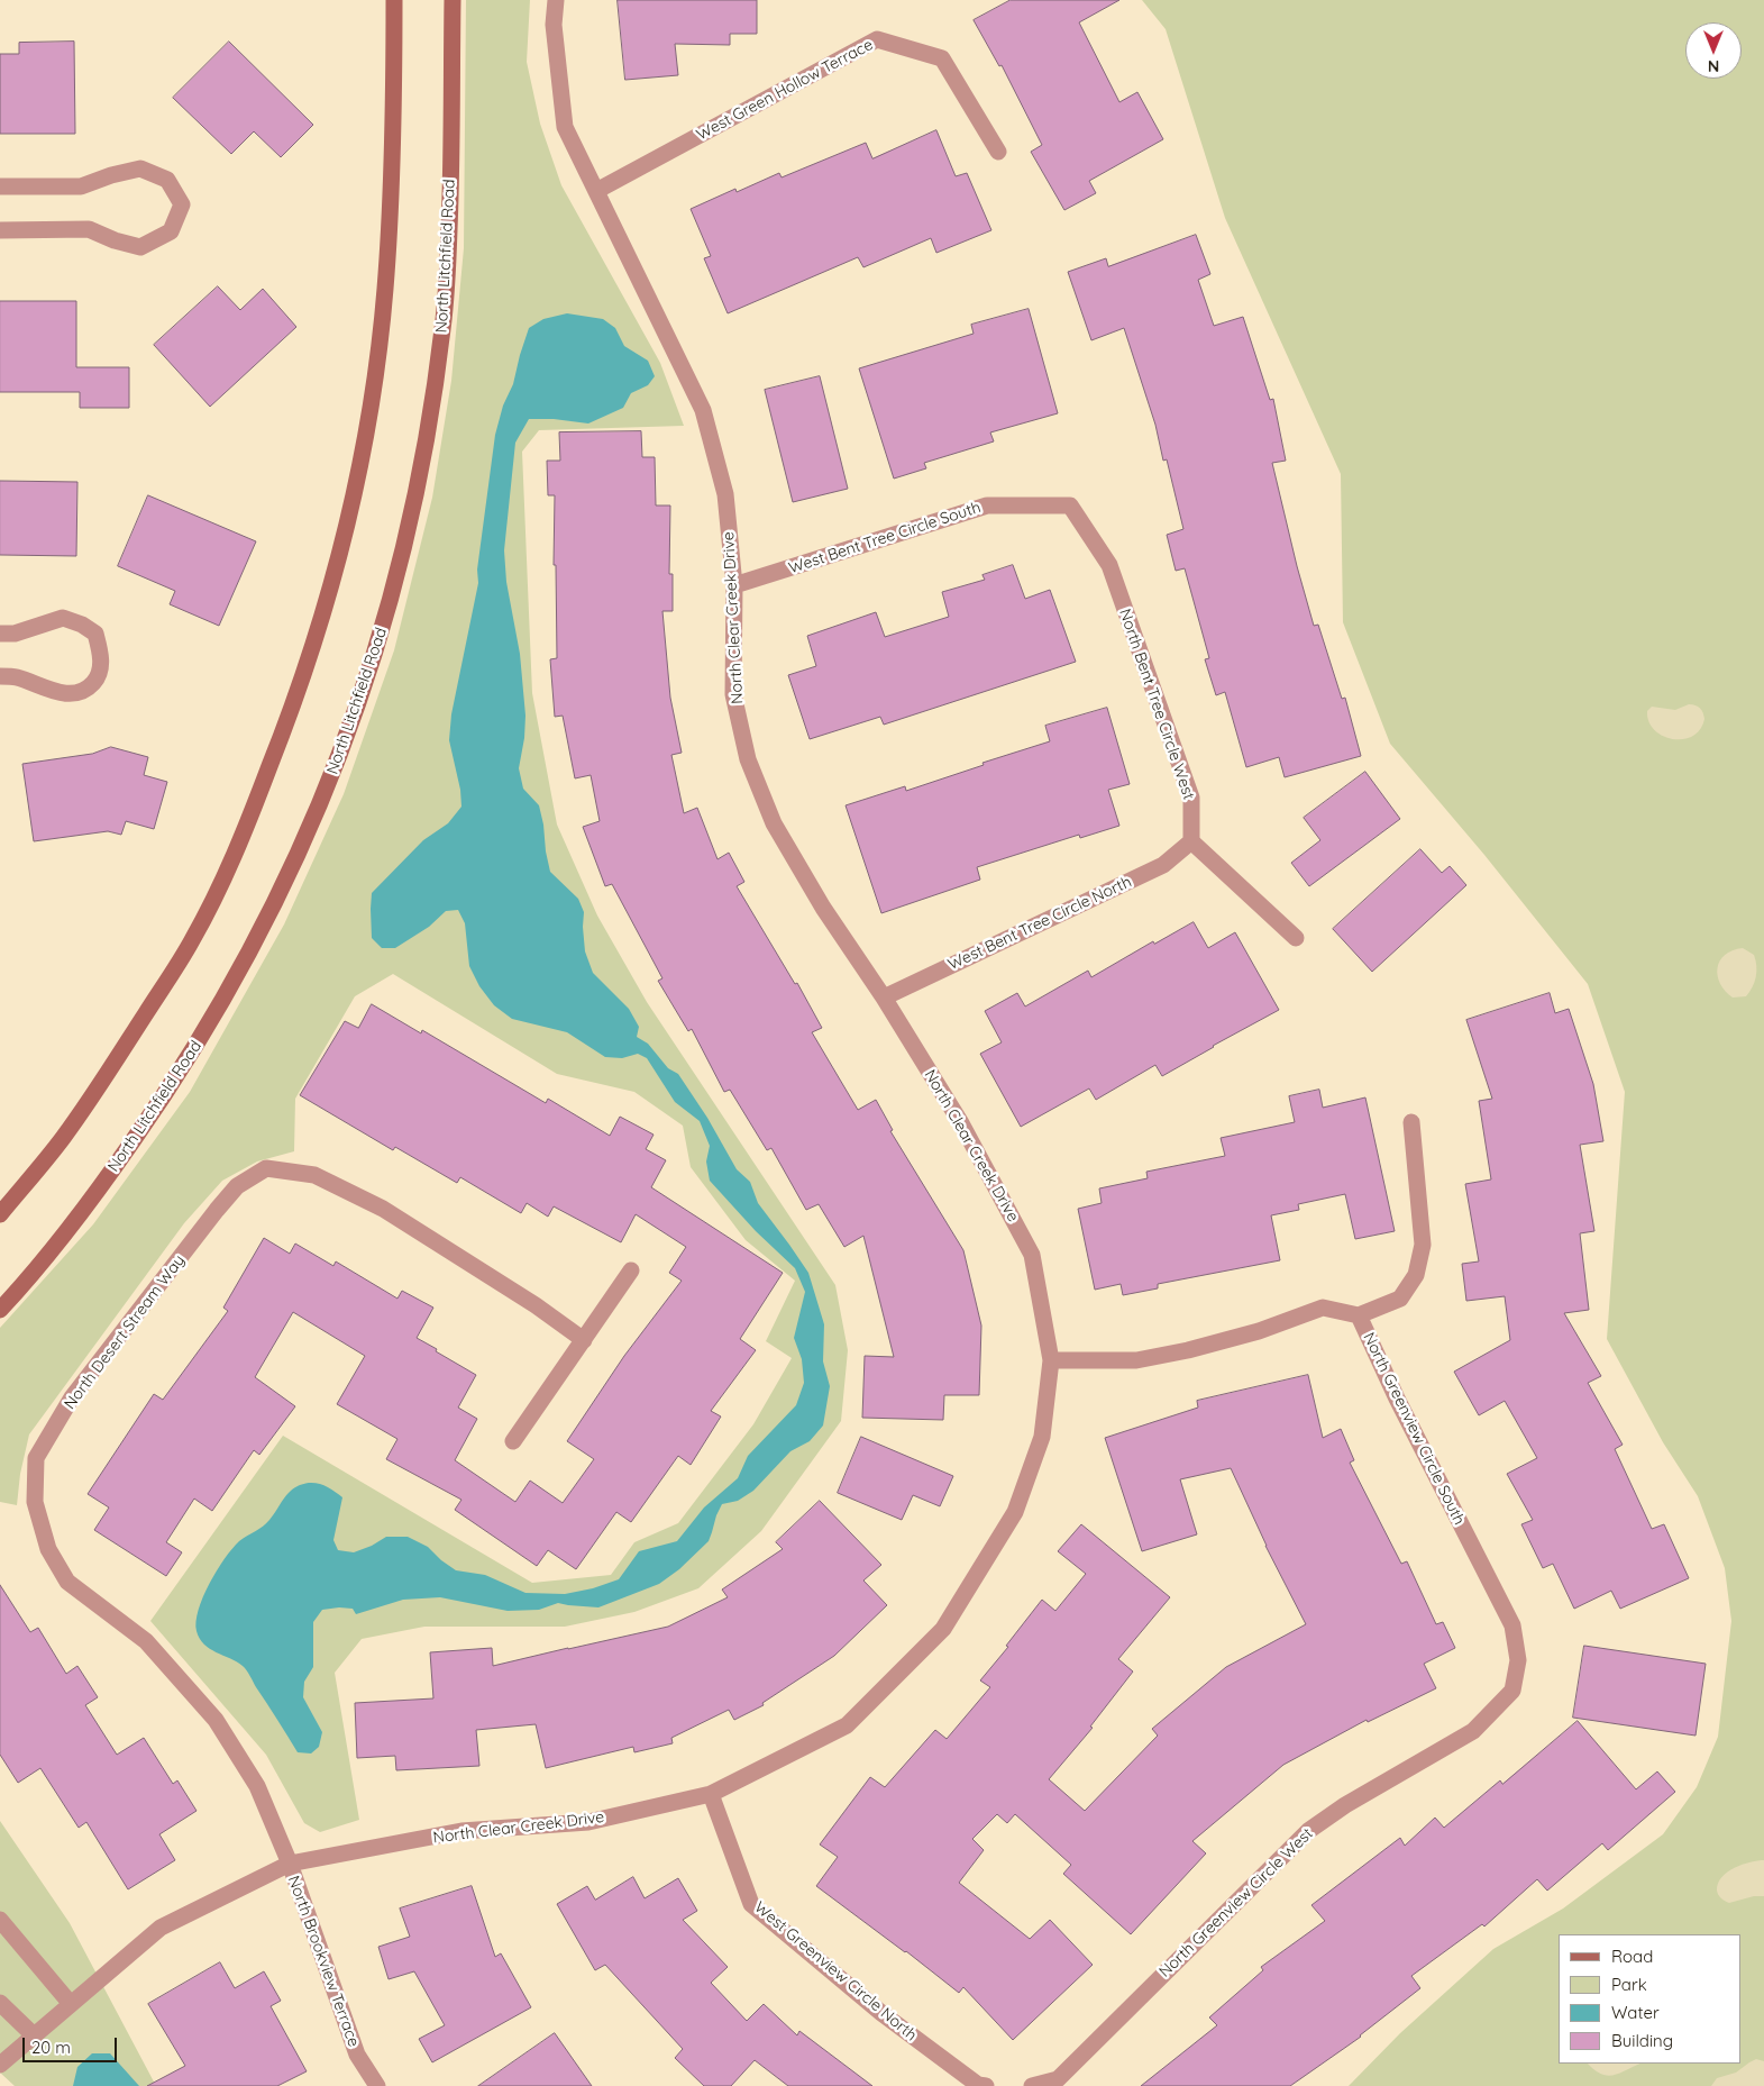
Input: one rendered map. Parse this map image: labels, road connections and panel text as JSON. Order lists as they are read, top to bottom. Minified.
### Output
{"streets":{"main road":["North Litchfield Road"],"street":["West Green Hollow Terrace","West Bent Tree Circle South","North Clear Creek Drive","North Bent Tree Circle West","West Bent Tree Circle North","North Desert Stream Way","North Greenview Circle South","North Greenview Circle West","North Brookview Terrace","West Greenview Circle North"]},"crossings":[["West Green Hollow Terrace","North Clear Creek Drive"],["West Bent Tree Circle South","North Clear Creek Drive"],["West Bent Tree Circle South","North Bent Tree Circle West"],["North Clear Creek Drive","West Bent Tree Circle North"],["North Clear Creek Drive","North Desert Stream Way"],["North Clear Creek Drive","North Brookview Terrace"],["North Clear Creek Drive","West Greenview Circle North"],["North Bent Tree Circle West","West Bent Tree Circle North"],["North Desert Stream Way","North Brookview Terrace"],["North Greenview Circle South","North Greenview Circle West"]],"legend":["Road","Park","Water","Building"],"scale_bar":"20 m","north":"bottom"}
